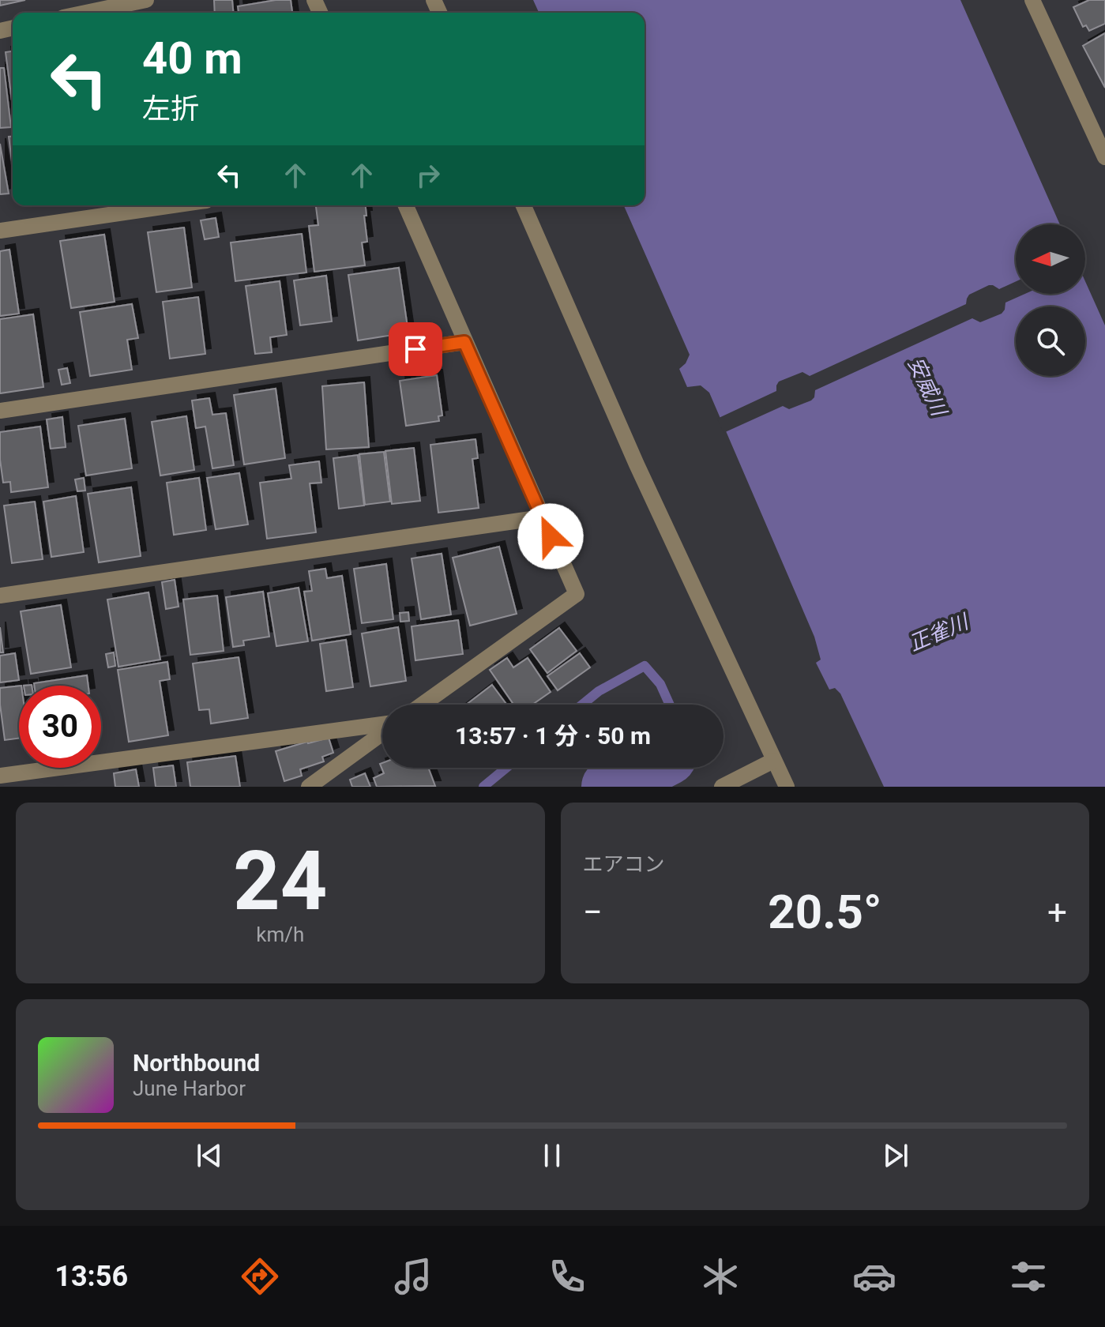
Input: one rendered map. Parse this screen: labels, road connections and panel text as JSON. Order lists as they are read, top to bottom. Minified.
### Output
{"water":["安威川","正雀川"],"north":"left","page":{"turn":["40 m","左折"],"limit":"30","trip":"13:57 · 1 分 · 50 m","tile":[["24","km/h"],"エアコン"],"heat":["−","20.5°","+"],"song":["Northbound","June Harbor"],"tabs":"13:56"}}
